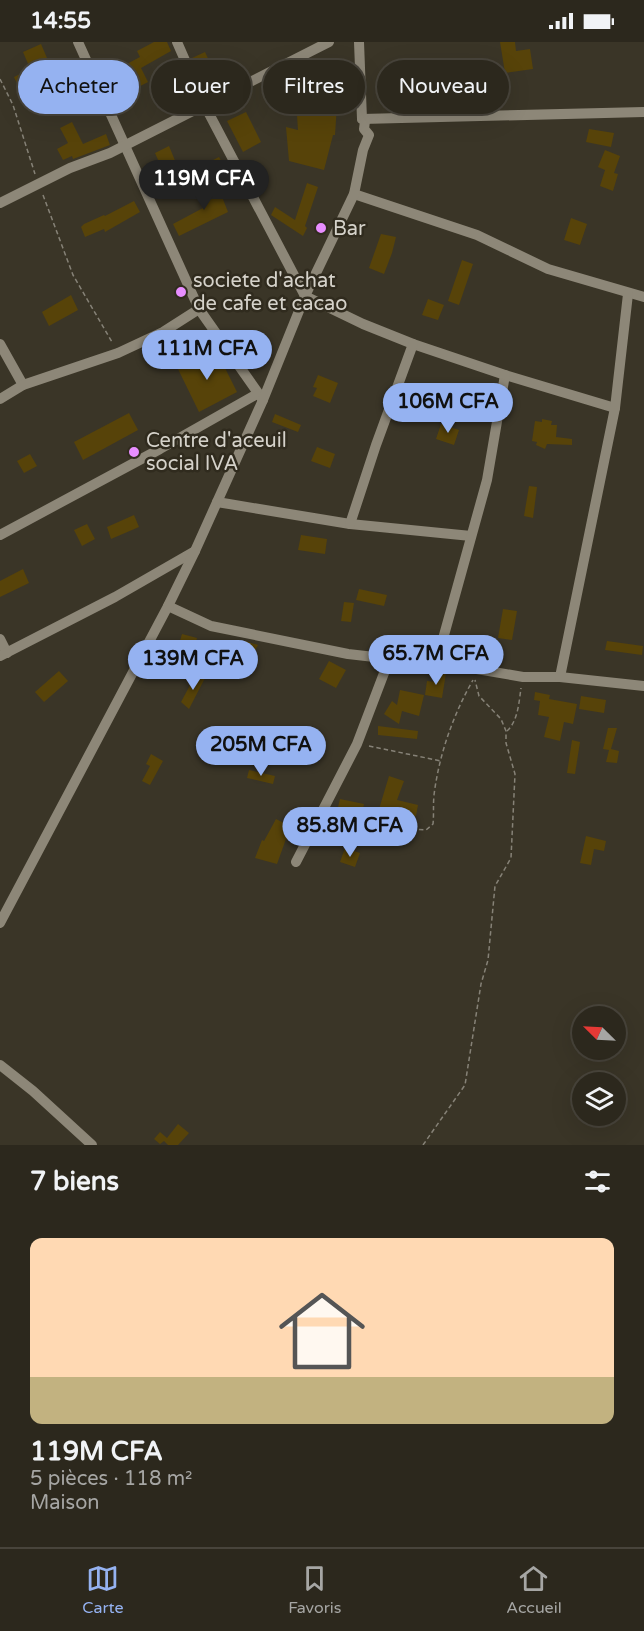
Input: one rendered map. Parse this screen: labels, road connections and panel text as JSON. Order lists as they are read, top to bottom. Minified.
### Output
{"places":["Bar","societe d'achat de cafe et cacao","Centre d'aceuil social IVA"],"north":"top left","page":{"status":"14:55","chip":["Acheter","Louer","Filtres","Nouveau"],"price":["119M CFA","111M CFA","106M CFA","65.7M CFA","139M CFA","205M CFA","85.8M CFA"],"heading":"7 biens","list":[{"name":"119M CFA","note":"5 pièces · 118 m² · Maison"}],"tabs":["Carte","Favoris","Accueil"]}}
